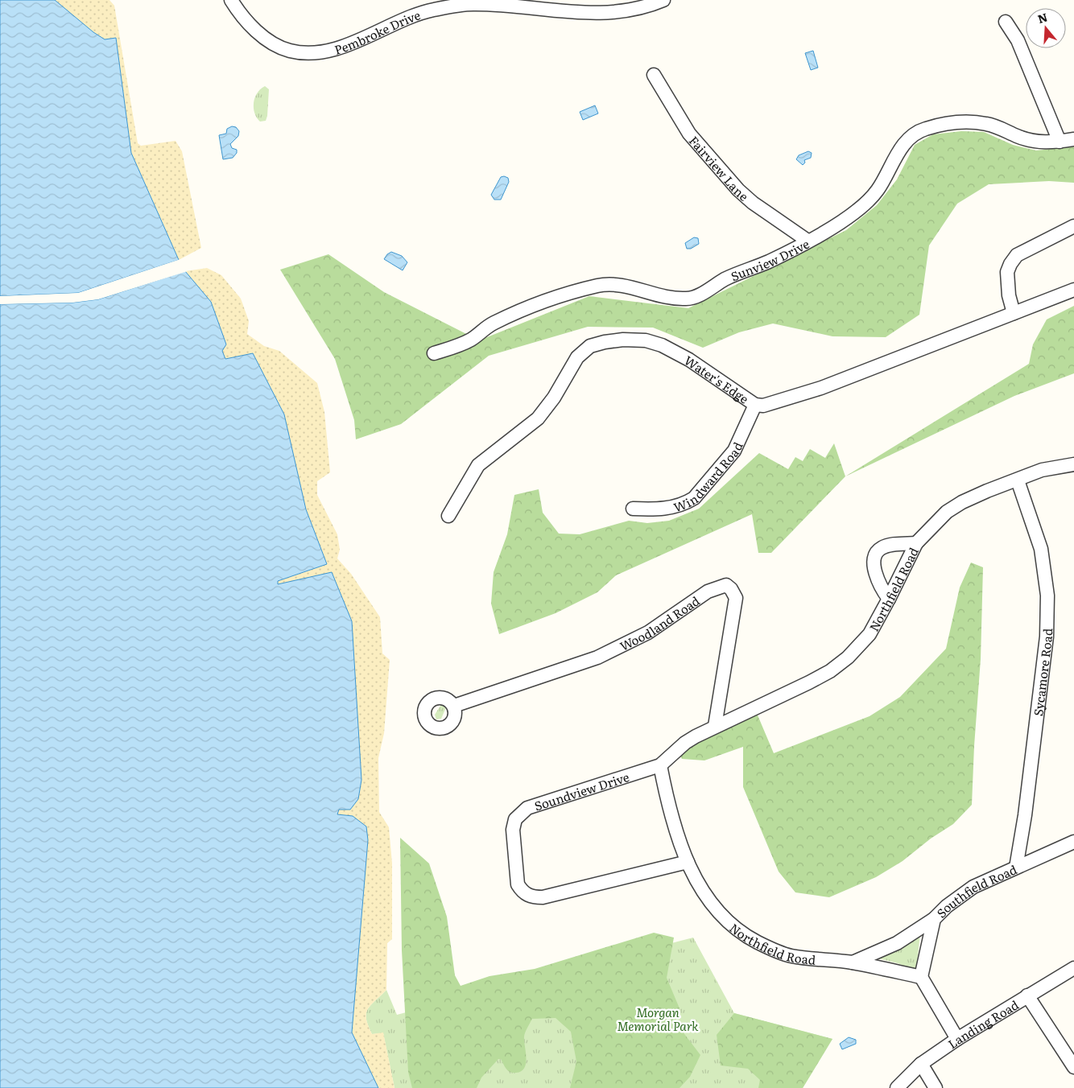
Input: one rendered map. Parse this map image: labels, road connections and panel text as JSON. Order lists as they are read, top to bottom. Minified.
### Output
{"streets":{"street":["Pembroke Drive","Fairview Lane","Sunview Drive","Water's Edge","Windward Road","Northfield Road","Woodland Road","Sycamore Road","Soundview Drive","Southfield Road","Landing Road"]},"crossings":[["Fairview Lane","Sunview Drive"],["Water's Edge","Windward Road"],["Northfield Road","Woodland Road"],["Northfield Road","Sycamore Road"],["Northfield Road","Soundview Drive"],["Northfield Road","Southfield Road"],["Woodland Road","Soundview Drive"],["Sycamore Road","Southfield Road"]],"parks":["Morgan Memorial Park"],"north":"top"}
